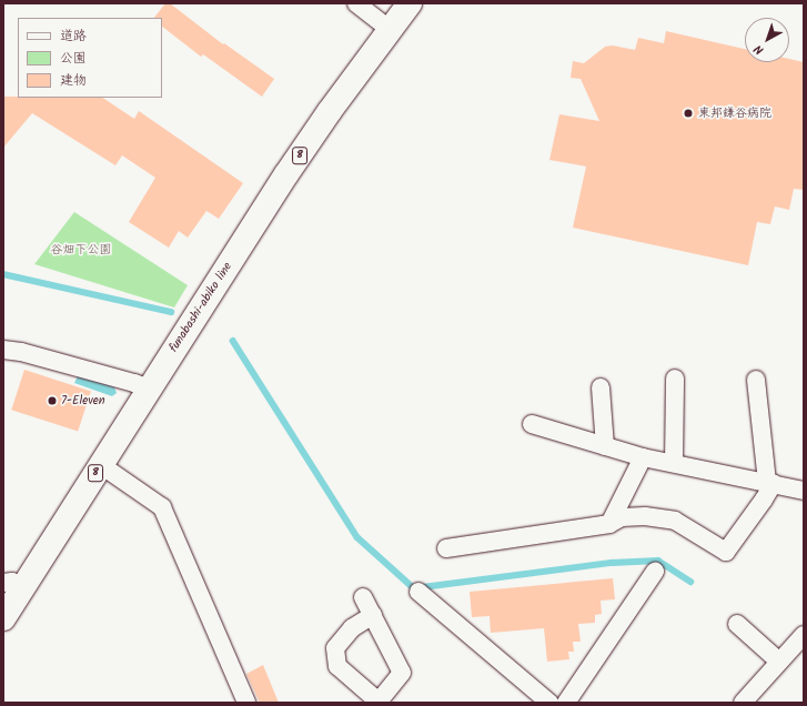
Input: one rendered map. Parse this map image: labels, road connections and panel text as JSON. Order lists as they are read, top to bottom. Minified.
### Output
{"streets":{"main road":["8","funabashi-abiko line"]},"parks":["谷畑下公園"],"places":["東邦鎌谷病院","7-Eleven"],"legend":["道路","公園","建物"],"north":"bottom left"}
